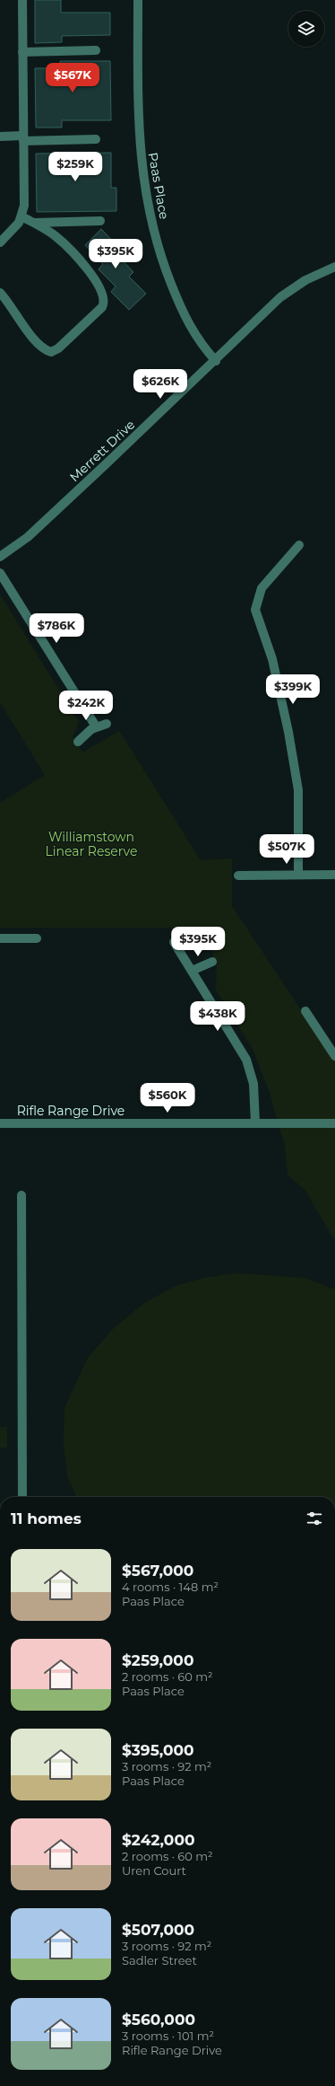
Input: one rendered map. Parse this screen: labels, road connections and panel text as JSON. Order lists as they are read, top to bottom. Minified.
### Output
{"streets":{"street":["Paas Place","Merrett Drive","Rifle Range Drive"]},"crossings":[["Paas Place","Merrett Drive"]],"parks":["Williamstown Linear Reserve"],"page":{"price":["$567K","$259K","$395K","$626K","$786K","$399K","$242K","$507K","$395K","$438K","$560K"],"heading":"11 homes","list":[{"name":"$567,000","note":"4 rooms · 148 m² · Paas Place"},{"name":"$259,000","note":"2 rooms · 60 m² · Paas Place"},{"name":"$395,000","note":"3 rooms · 92 m² · Paas Place"},{"name":"$242,000","note":"2 rooms · 60 m² · Uren Court"},{"name":"$507,000","note":"3 rooms · 92 m² · Sadler Street"},{"name":"$560,000","note":"3 rooms · 101 m² · Rifle Range Drive"}]}}
